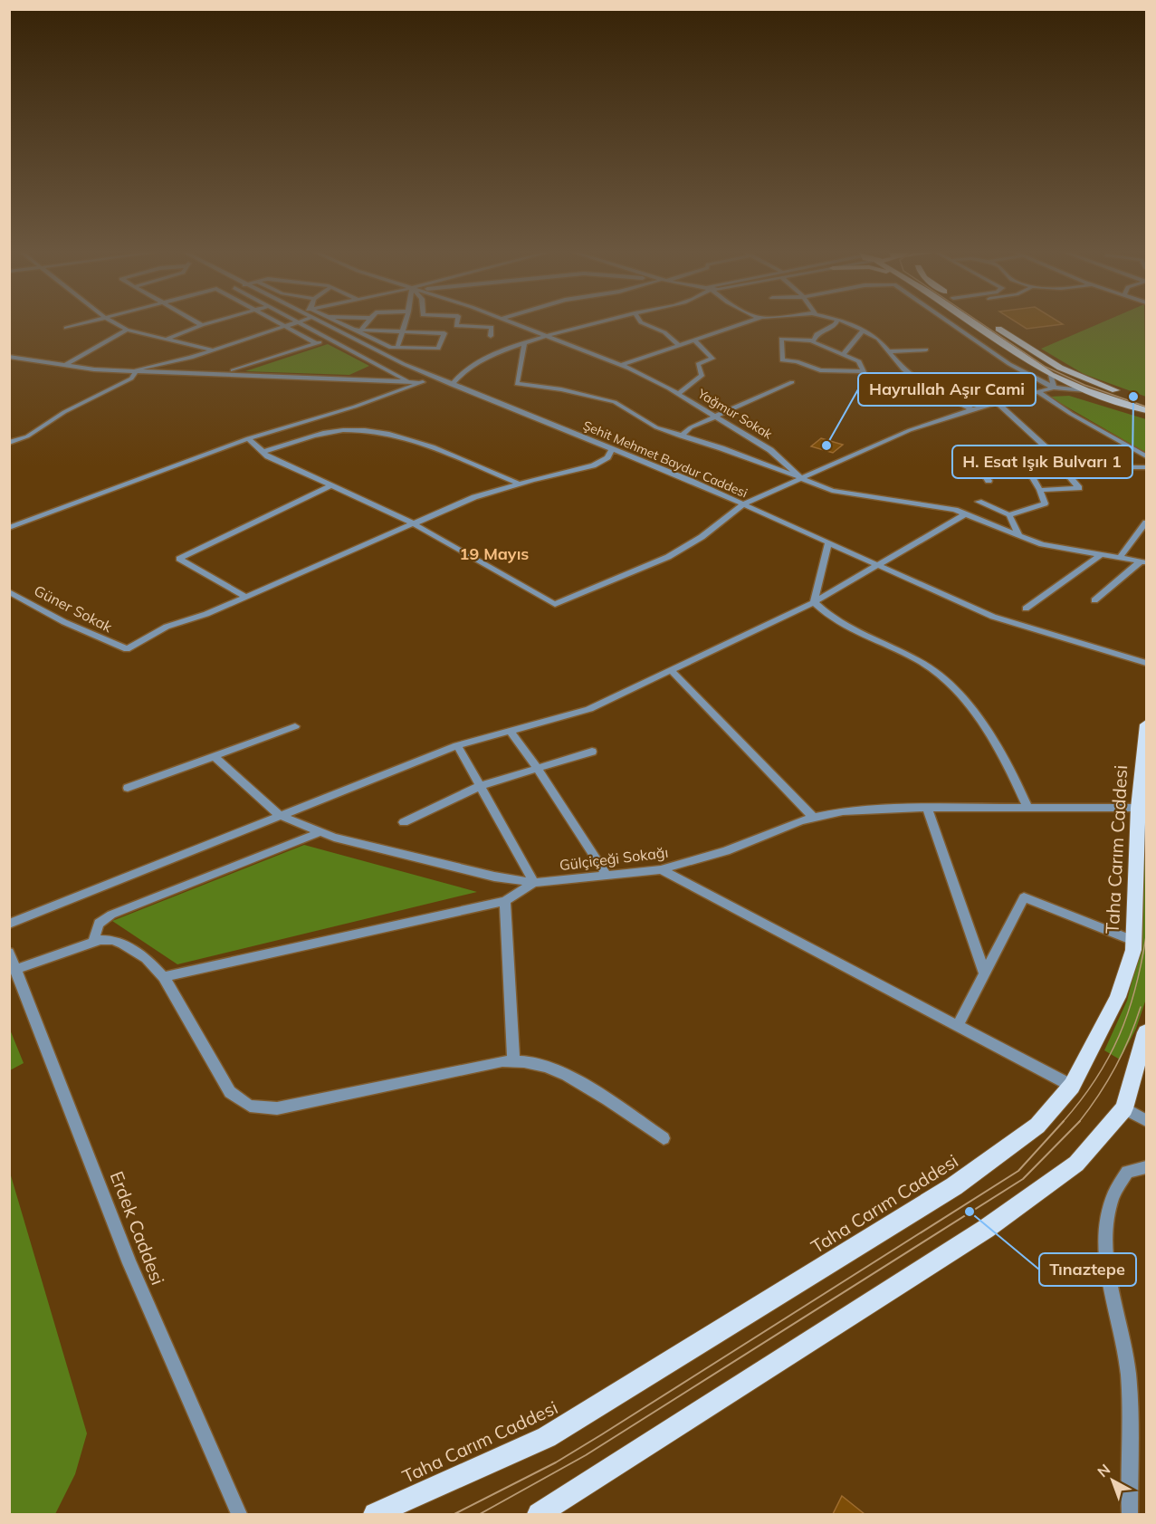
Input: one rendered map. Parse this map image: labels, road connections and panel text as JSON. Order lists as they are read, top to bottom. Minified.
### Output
{"streets":{"main road":["Taha Carım Caddesi"],"street":["Yağmur Sokak","Şehit Mehmet Baydur Caddesi","Güner Sokak","Gülçiçeği Sokağı","Erdek Caddesi"]},"crossings":[["Taha Carım Caddesi","Gülçiçeği Sokağı"]],"districts":["19 Mayıs"],"places":["H. Esat Işık Bulvarı 1","Hayrullah Aşır Cami","Tınaztepe"],"north":"top left"}
